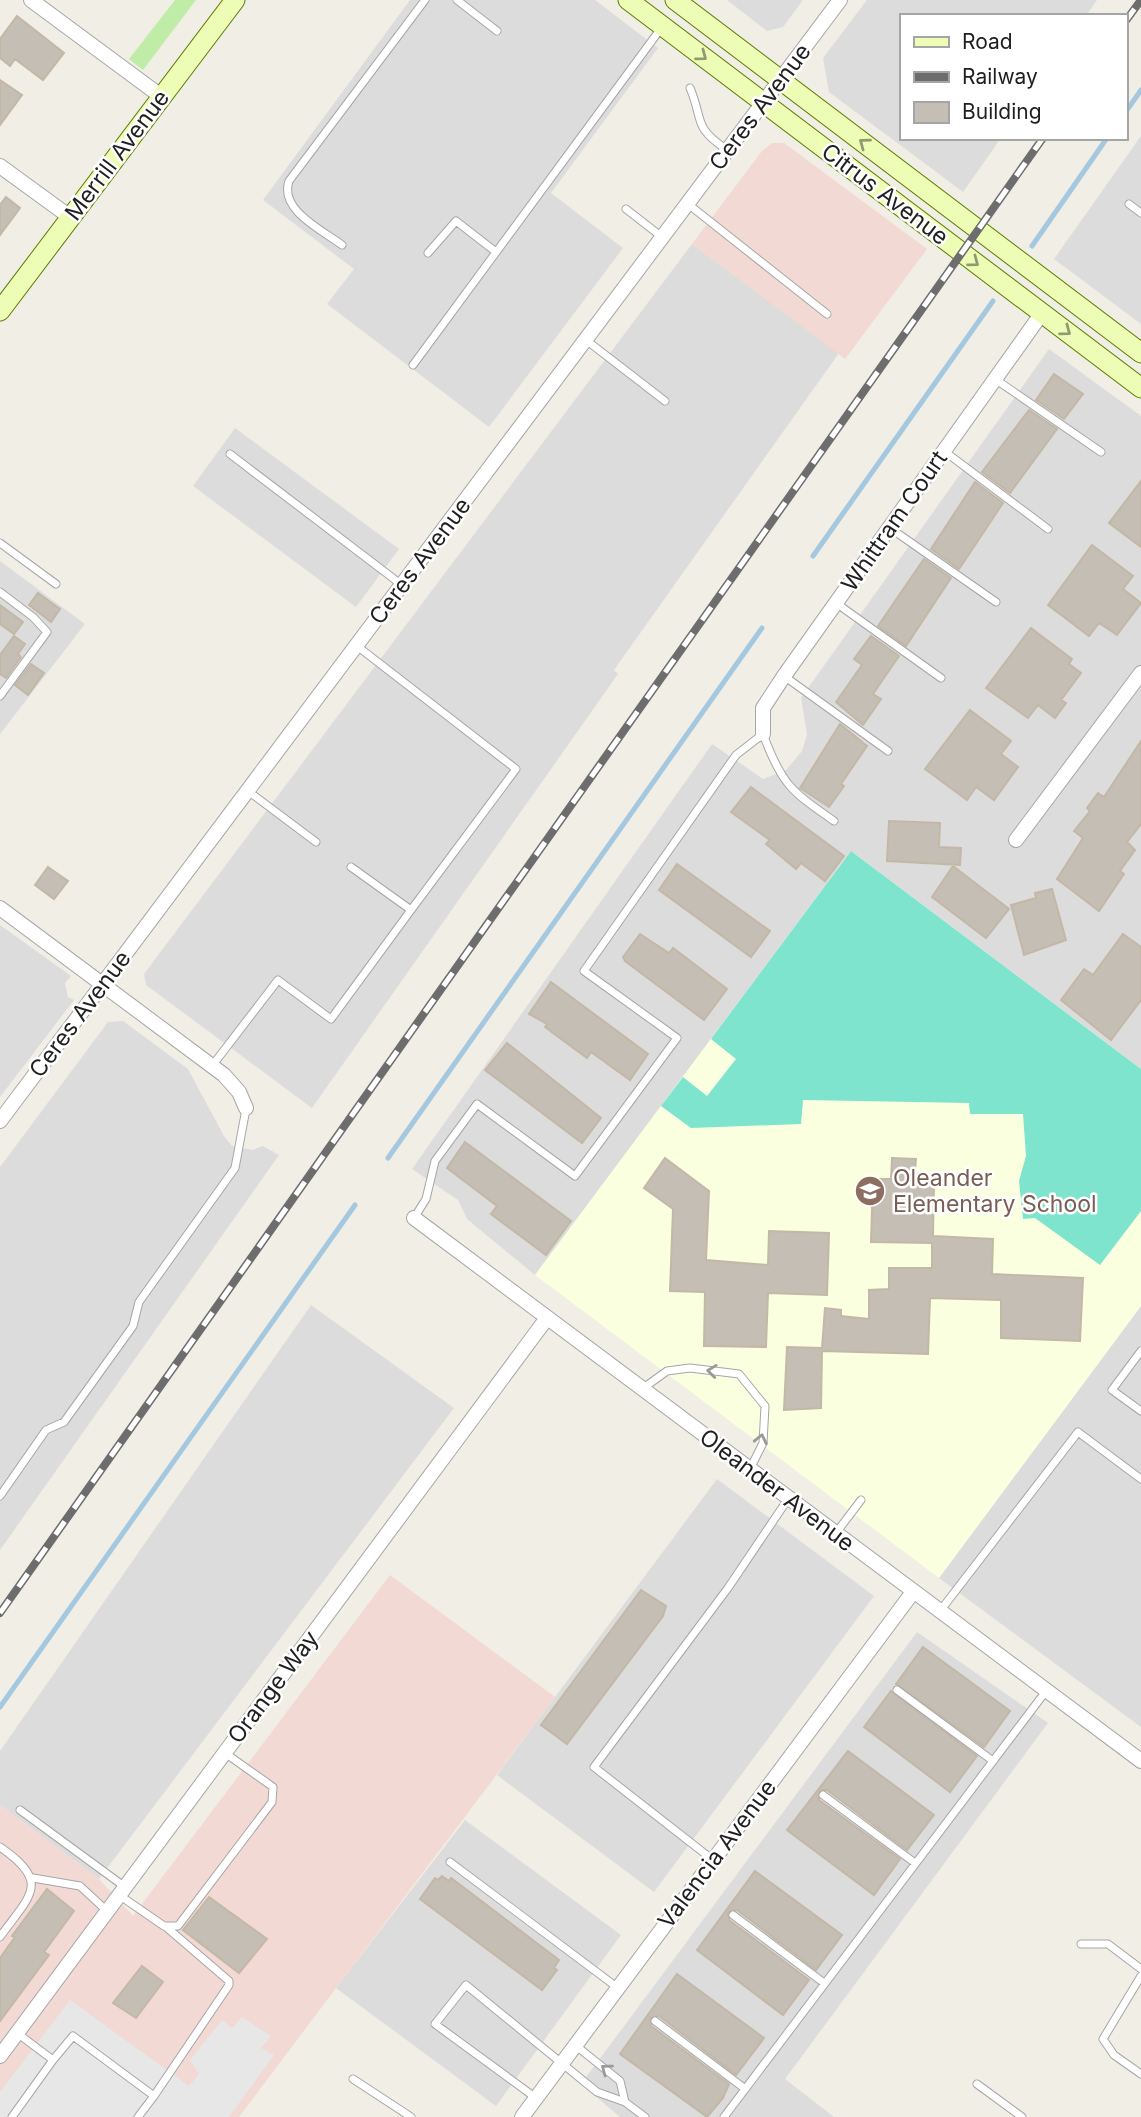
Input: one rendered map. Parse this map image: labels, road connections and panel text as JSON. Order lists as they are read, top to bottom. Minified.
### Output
{"streets":{"main road":["Merrill Avenue","Citrus Avenue"],"street":["Ceres Avenue","Whittram Court","Oleander Avenue","Orange Way","Valencia Avenue"]},"crossings":[["Ceres Avenue","Citrus Avenue"],["Citrus Avenue","Whittram Court"],["Oleander Avenue","Orange Way"],["Oleander Avenue","Valencia Avenue"]],"places":{"school or university":["Oleander Elementary School"]},"legend":["Road","Railway","Building"]}
